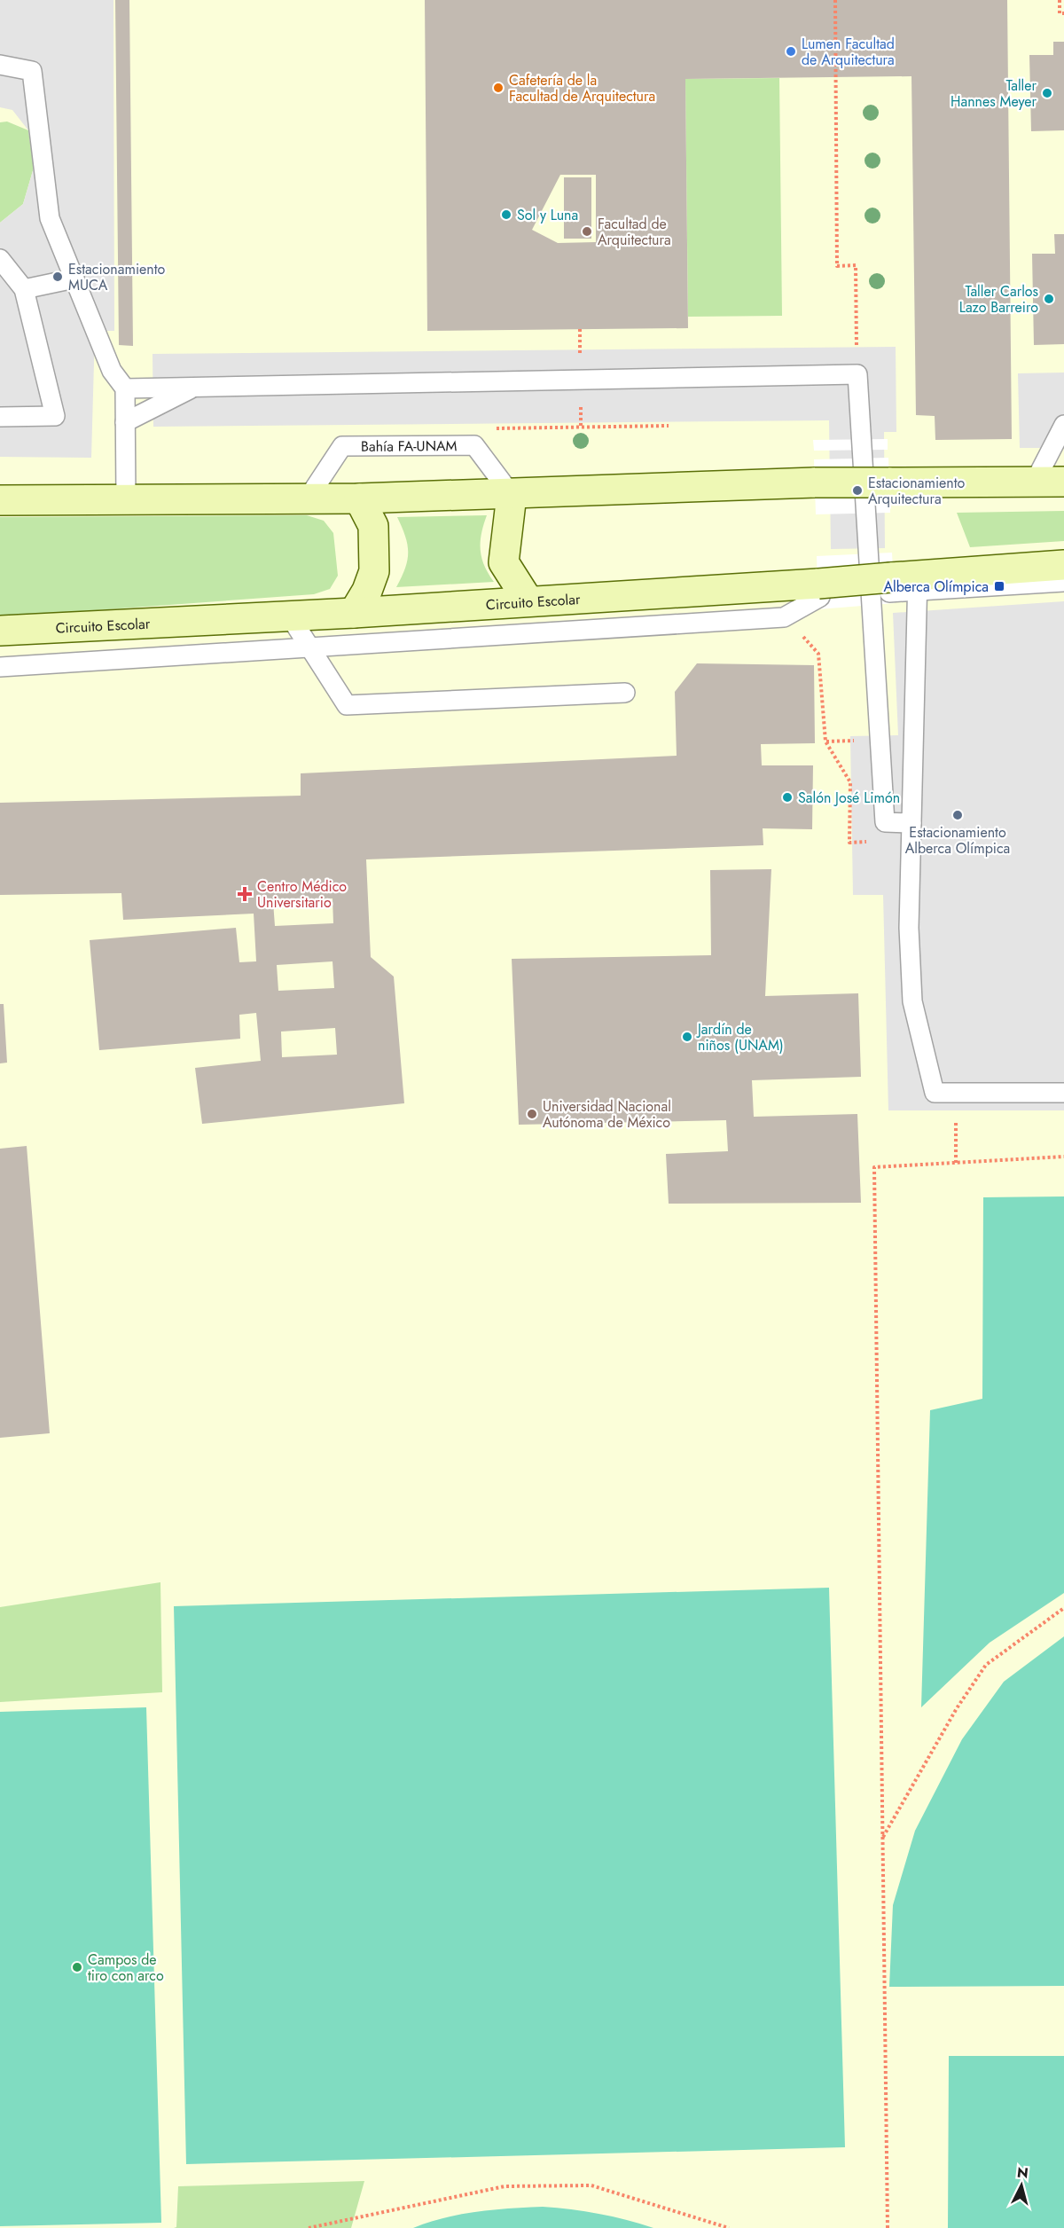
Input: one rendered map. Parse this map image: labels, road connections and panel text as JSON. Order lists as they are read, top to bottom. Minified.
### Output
{"streets":{"street":["Circuito Escolar"],"lane":["Bahía FA-UNAM"]},"places":{"other":["Lumen Facultad de Arquitectura","Cafetería de la Facultad de Arquitectura","Taller Hannes Meyer","Sol y Luna","Facultad de Arquitectura","Estacionamiento MUCA","Taller Carlos Lazo Barreiro","Estacionamiento Arquitectura","Salón José Limón","Estacionamiento Alberca Olímpica","Jardín de niños (UNAM)","Universidad Nacional Autónoma de México","Campos de tiro con arco"],"transit":["Alberca Olímpica"],"health":["Centro Médico Universitario"]},"north":"top"}
